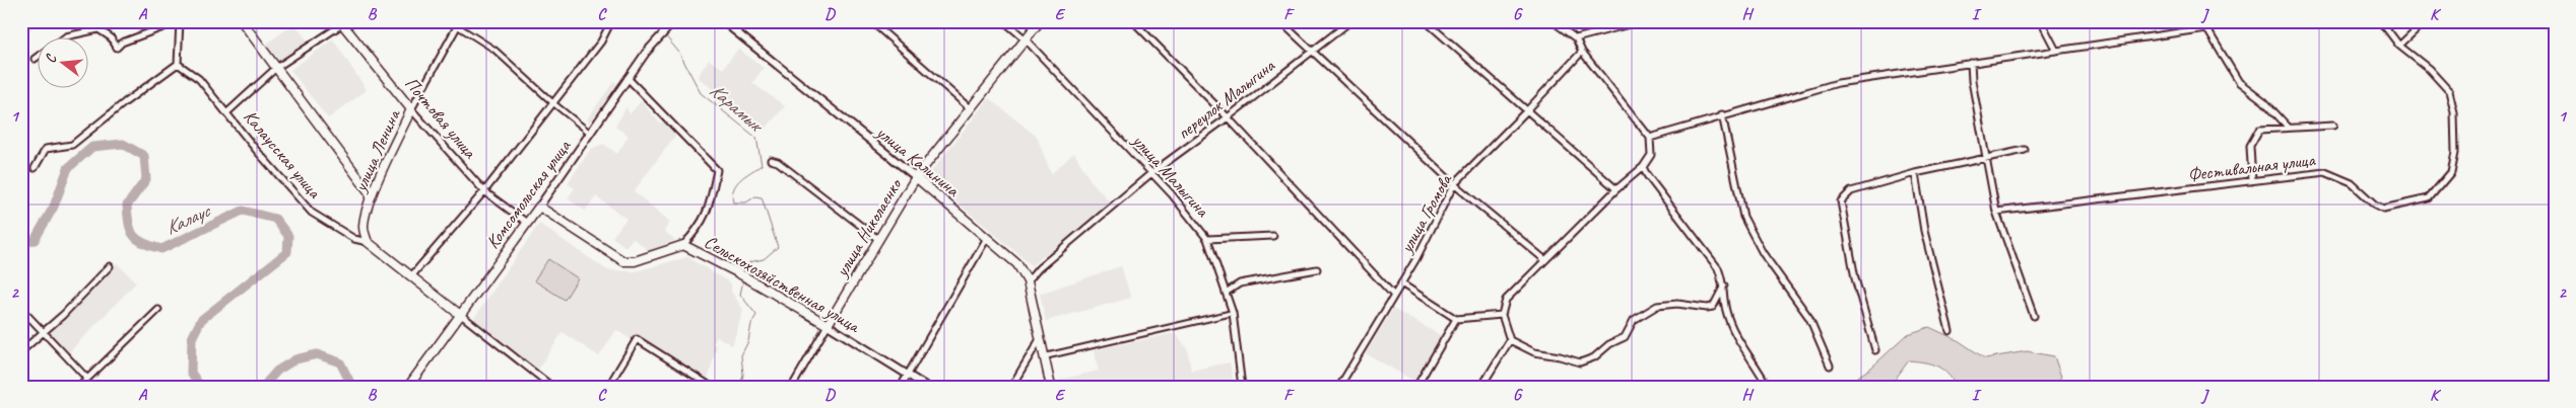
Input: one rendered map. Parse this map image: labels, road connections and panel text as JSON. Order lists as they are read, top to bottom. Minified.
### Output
{"streets":{"main road":["Почтовая улица","улица Ленина","Калаусская улица","улица Калинина","Комсомольская улица","улица Николаенко","Сельскохозяйственная улица"],"street":["переулок Малыгина","Фестивальная улица","улица Малыгина","улица Громова"]},"crossings":[["переулок Малыгина","улица Калинина"],["переулок Малыгина","улица Малыгина"],["Почтовая улица","улица Ленина"],["Почтовая улица","Комсомольская улица"],["улица Ленина","Калаусская улица"],["Калаусская улица","Комсомольская улица"],["улица Калинина","улица Николаенко"],["улица Малыгина","улица Николаенко"],["Комсомольская улица","Сельскохозяйственная улица"],["улица Николаенко","Сельскохозяйственная улица"]],"water":["Карамык","Калаус"],"north":"left","grid":{"columns":["A","B","C","D","E","F","G","H","I","J","K"],"rows":["1","2"]}}
